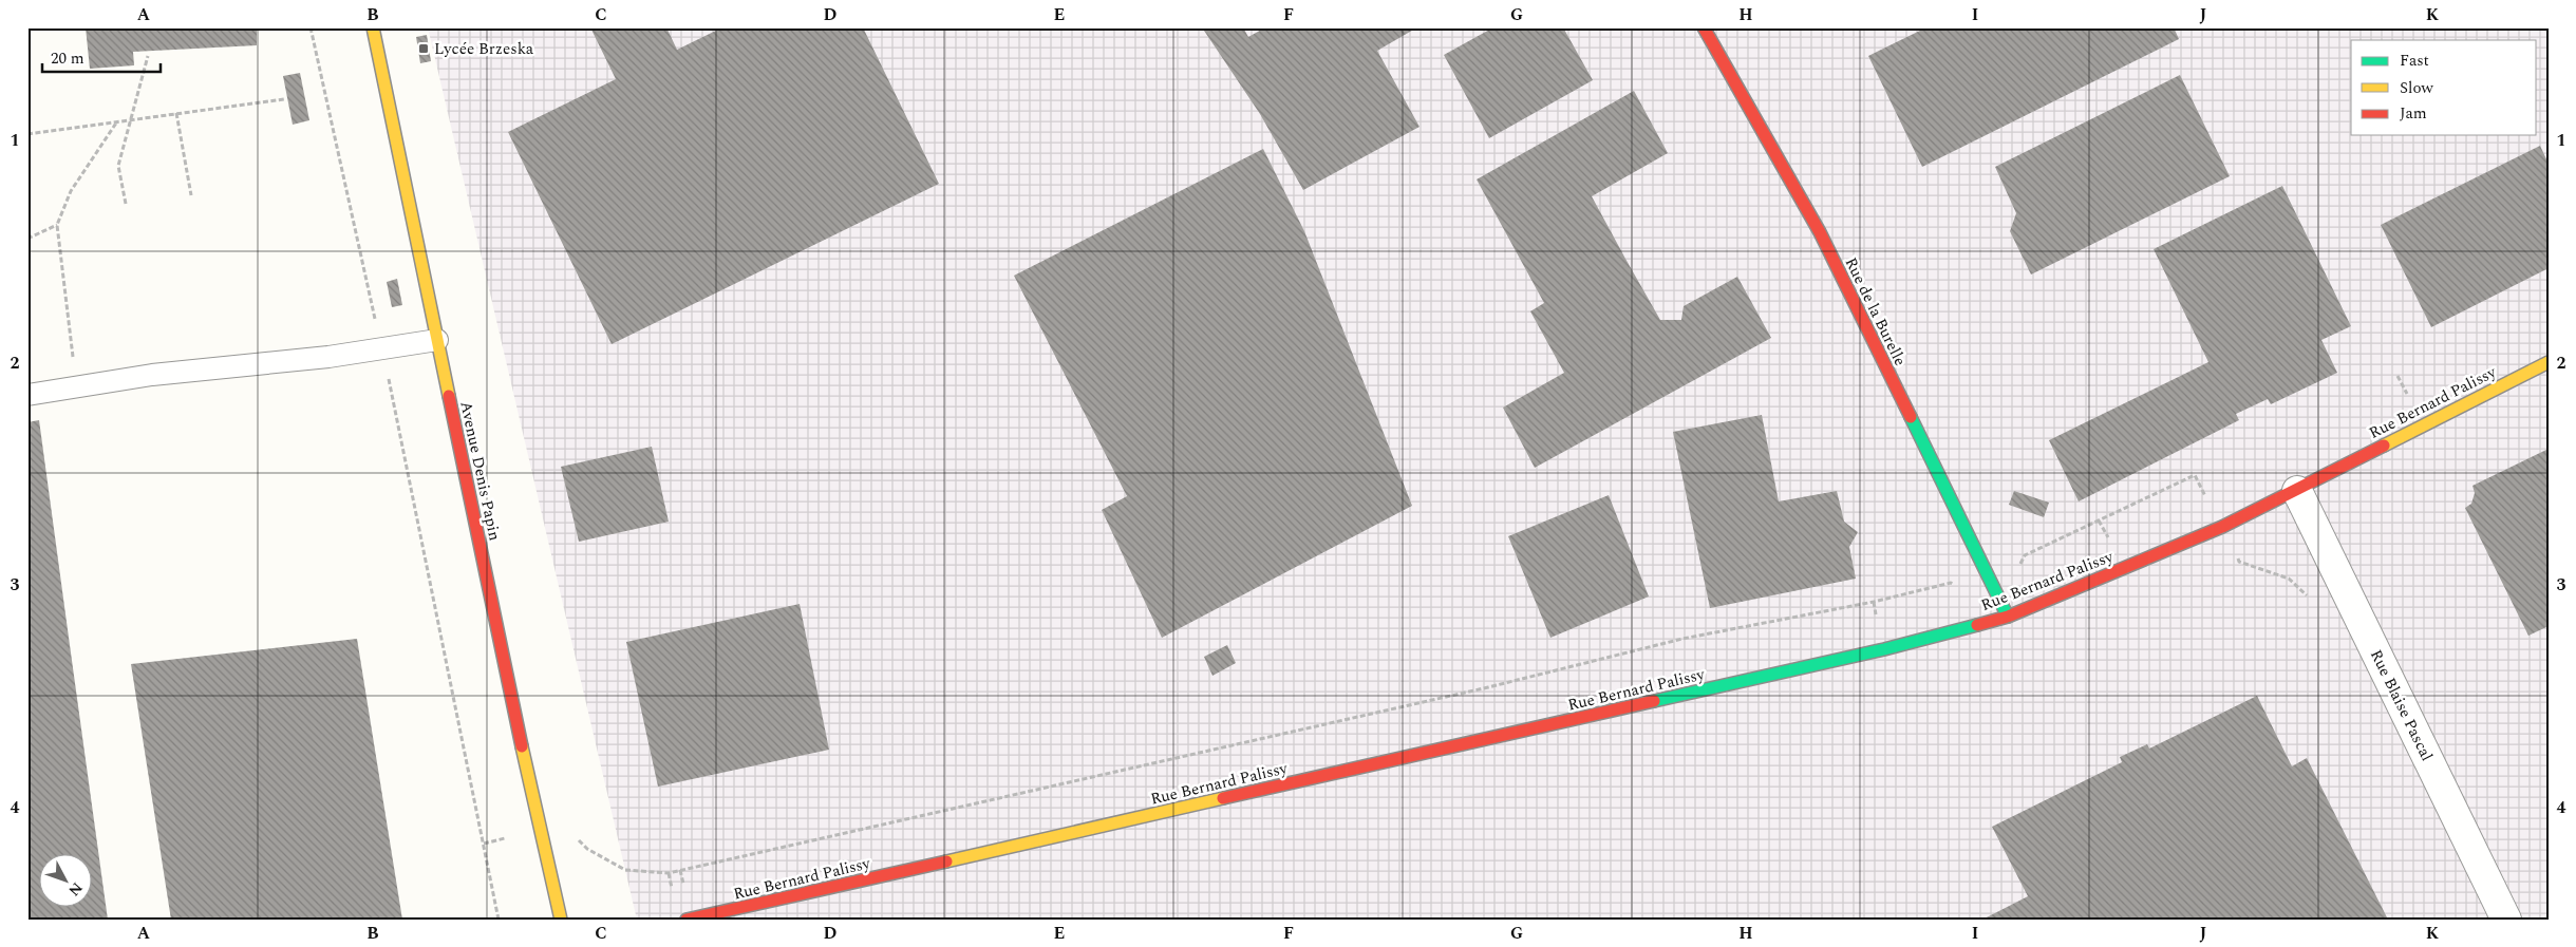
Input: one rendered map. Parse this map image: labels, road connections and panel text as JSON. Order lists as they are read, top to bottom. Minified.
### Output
{"streets":{"street":["Rue de la Burelle","Rue Bernard Palissy","Avenue Denis Papin","Rue Blaise Pascal"]},"crossings":[["Rue de la Burelle","Rue Bernard Palissy"],["Rue Bernard Palissy","Rue Blaise Pascal"]],"places":{"transit":["Lycée Brzeska"]},"legend":["Fast","Slow","Jam"],"scale_bar":"20 m","north":"bottom right","grid":{"columns":["A","B","C","D","E","F","G","H","I","J","K"],"rows":["1","2","3","4"]}}
